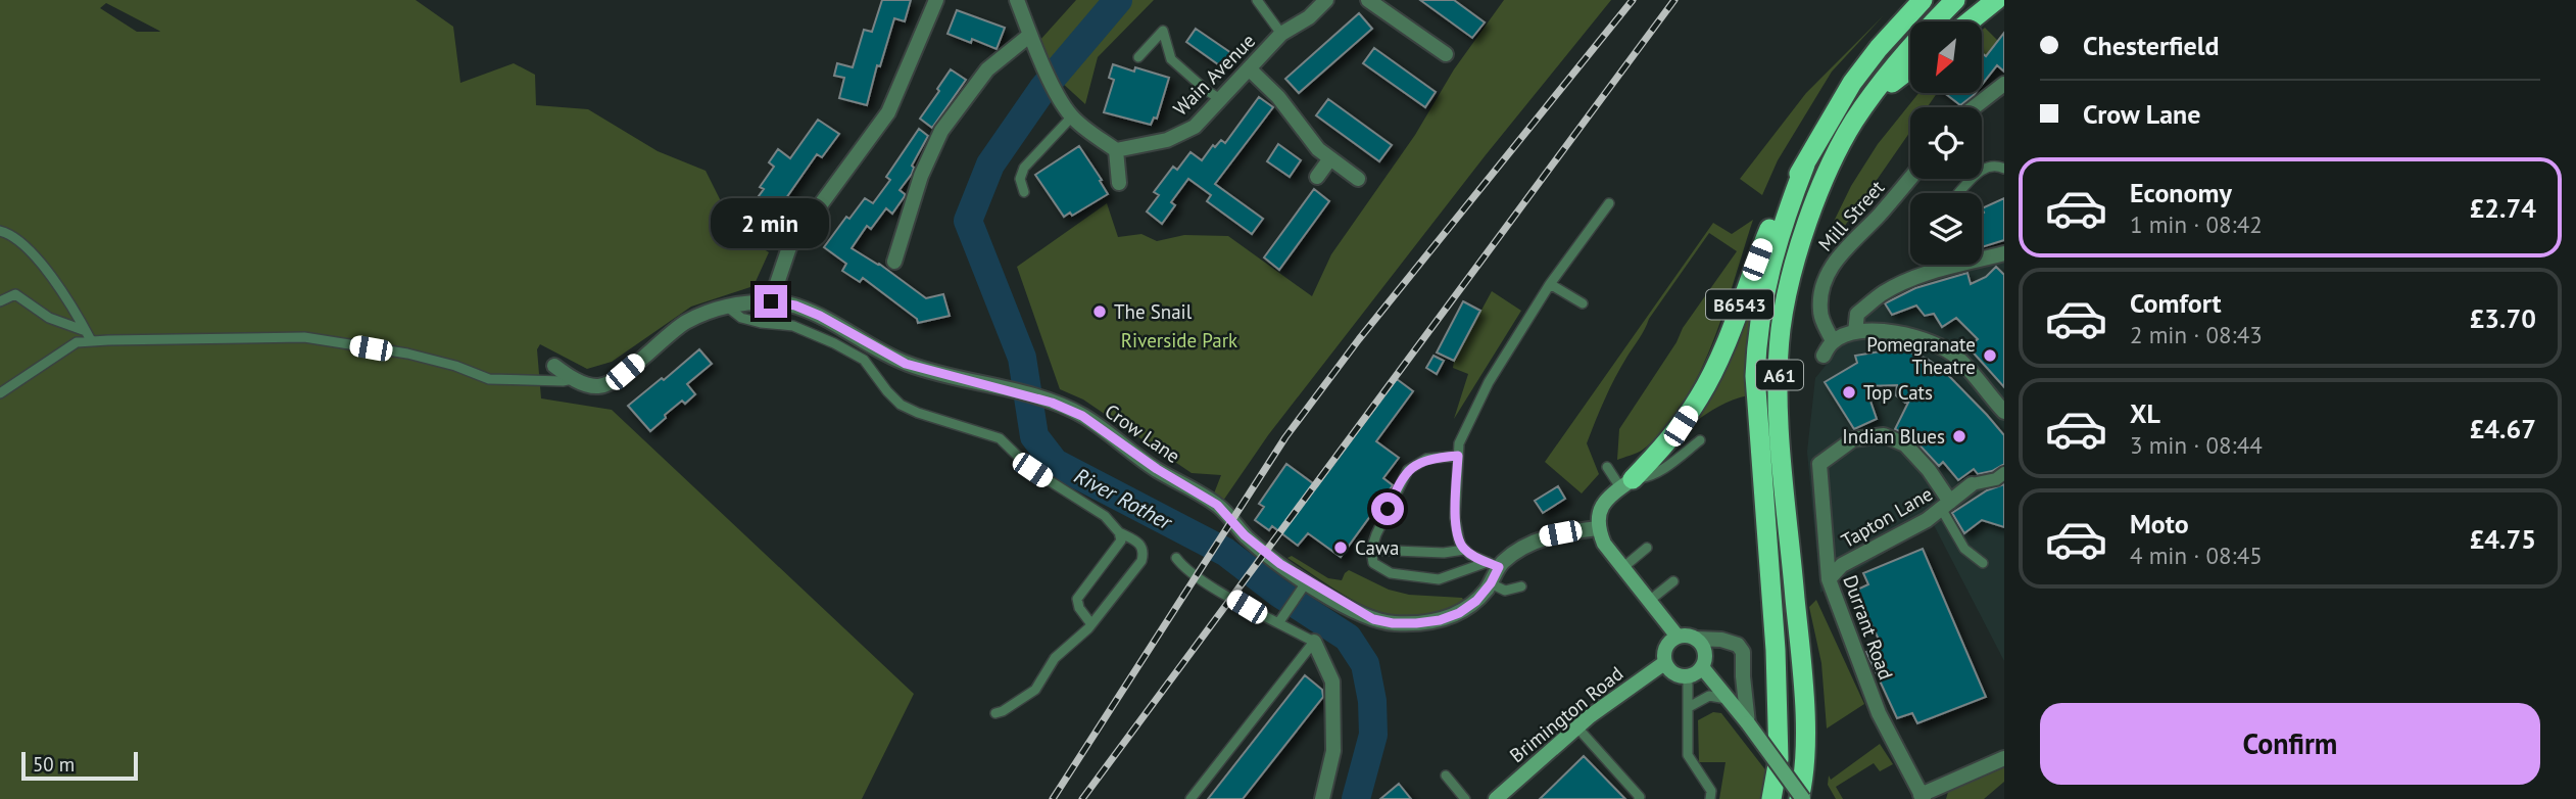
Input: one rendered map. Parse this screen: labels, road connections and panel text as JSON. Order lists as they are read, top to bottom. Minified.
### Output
{"streets":{"highway":["B6543","A61"],"main road":["Brimington Road"],"street":["Wain Avenue","Mill Street","Crow Lane","Tapton Lane","Durrant Road"]},"crossings":[["B6543","A61"],["B6543","Crow Lane"],["Tapton Lane","Durrant Road"]],"water":["River Rother"],"parks":["Riverside Park"],"places":["The Snail","Pomegranate Theatre","Top Cats","Indian Blues","Cawa"],"scale_bar":"50 m","north":"bottom left","page":{"banner":["Chesterfield","Crow Lane"],"list":[{"name":"Economy","note":"1 min · 08:42","value":"£2.74"},{"name":"Comfort","note":"2 min · 08:43","value":"£3.70"},{"name":"XL","note":"3 min · 08:44","value":"£4.67"},{"name":"Moto","note":"4 min · 08:45","value":"£4.75"}],"bubble":"2 min","buttons":"Confirm","scale":"50 m"}}
